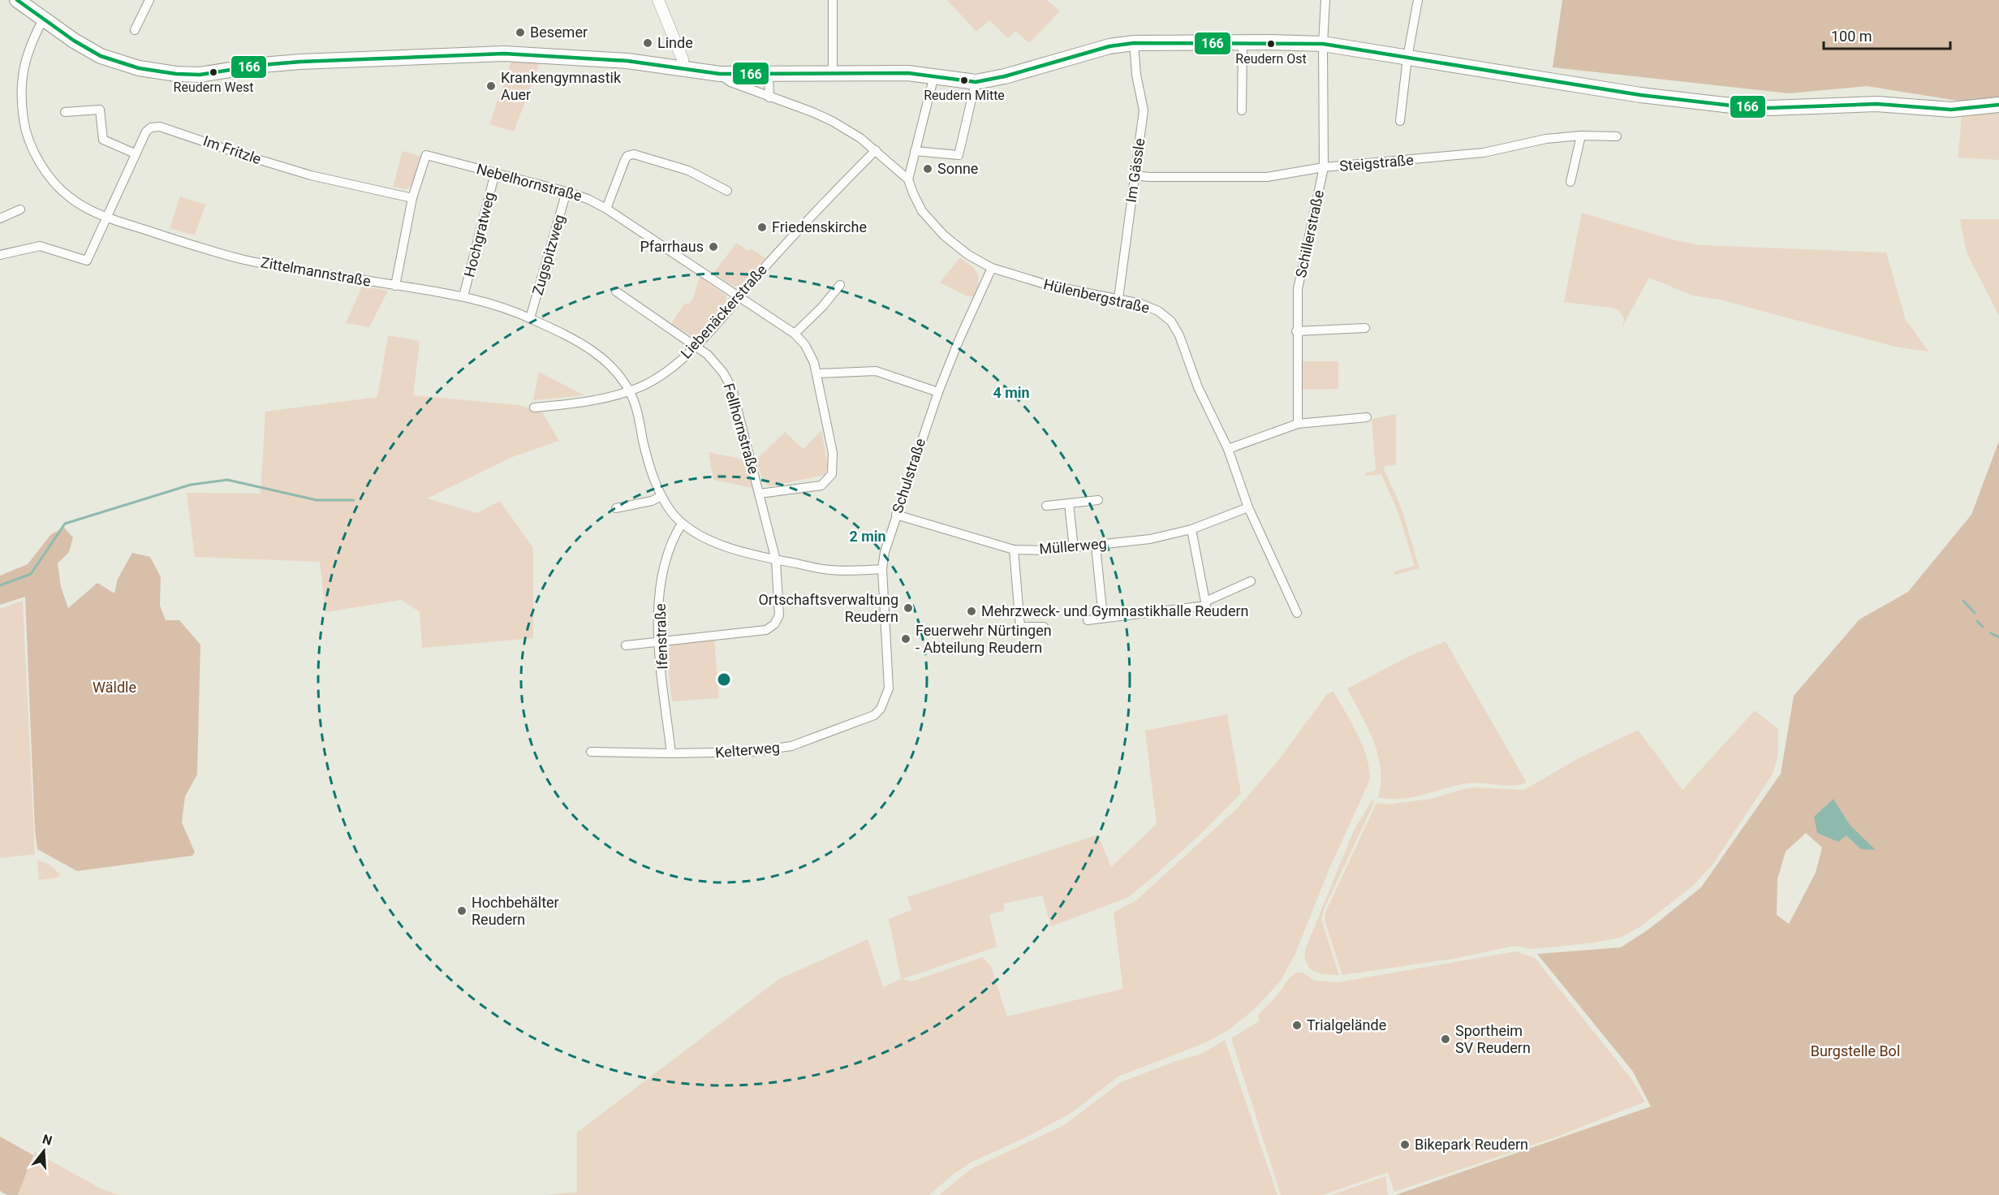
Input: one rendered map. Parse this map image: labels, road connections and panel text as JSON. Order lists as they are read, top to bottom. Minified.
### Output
{"streets":{"street":["Im Fritzle","Steigstraße","Im Gässle","Nebelhornstraße","Schillerstraße","Hochgratweg","Zugspitzweg","Zittelmannstraße","Hülenbergstraße","Liebenäckerstraße","Fellhornstraße","Schulstraße","Müllerweg","Ifenstraße","Kelterweg"]},"crossings":[["Im Fritzle","Nebelhornstraße"],["Im Fritzle","Zittelmannstraße"],["Steigstraße","Im Gässle"],["Steigstraße","Schillerstraße"],["Im Gässle","Hülenbergstraße"],["Nebelhornstraße","Hochgratweg"],["Nebelhornstraße","Zugspitzweg"],["Nebelhornstraße","Zittelmannstraße"],["Nebelhornstraße","Liebenäckerstraße"],["Hochgratweg","Zittelmannstraße"],["Zugspitzweg","Zittelmannstraße"],["Zittelmannstraße","Liebenäckerstraße"],["Zittelmannstraße","Fellhornstraße"],["Zittelmannstraße","Schulstraße"],["Zittelmannstraße","Ifenstraße"],["Hülenbergstraße","Liebenäckerstraße"],["Hülenbergstraße","Schulstraße"],["Hülenbergstraße","Müllerweg"],["Liebenäckerstraße","Fellhornstraße"],["Fellhornstraße","Ifenstraße"],["Schulstraße","Müllerweg"],["Schulstraße","Kelterweg"],["Ifenstraße","Kelterweg"]],"parks":["Wäldle","Burgstelle Bol"],"places":["Besemer","Linde","Reudern Ost","Reudern West","Reudern Mitte","Krankengymnastik Auer","Sonne","Friedenskirche","Pfarrhaus","Ortschaftsverwaltung Reudern","Mehrzweck- und Gymnastikhalle Reudern","Feuerwehr Nürtingen - Abteilung Reudern","Hochbehälter Reudern","Trialgelände","Sportheim SV Reudern","Bikepark Reudern"],"lines":["transit line 166"],"scale_bar":"100 m","north":"top","rings":["4 min","2 min"]}
